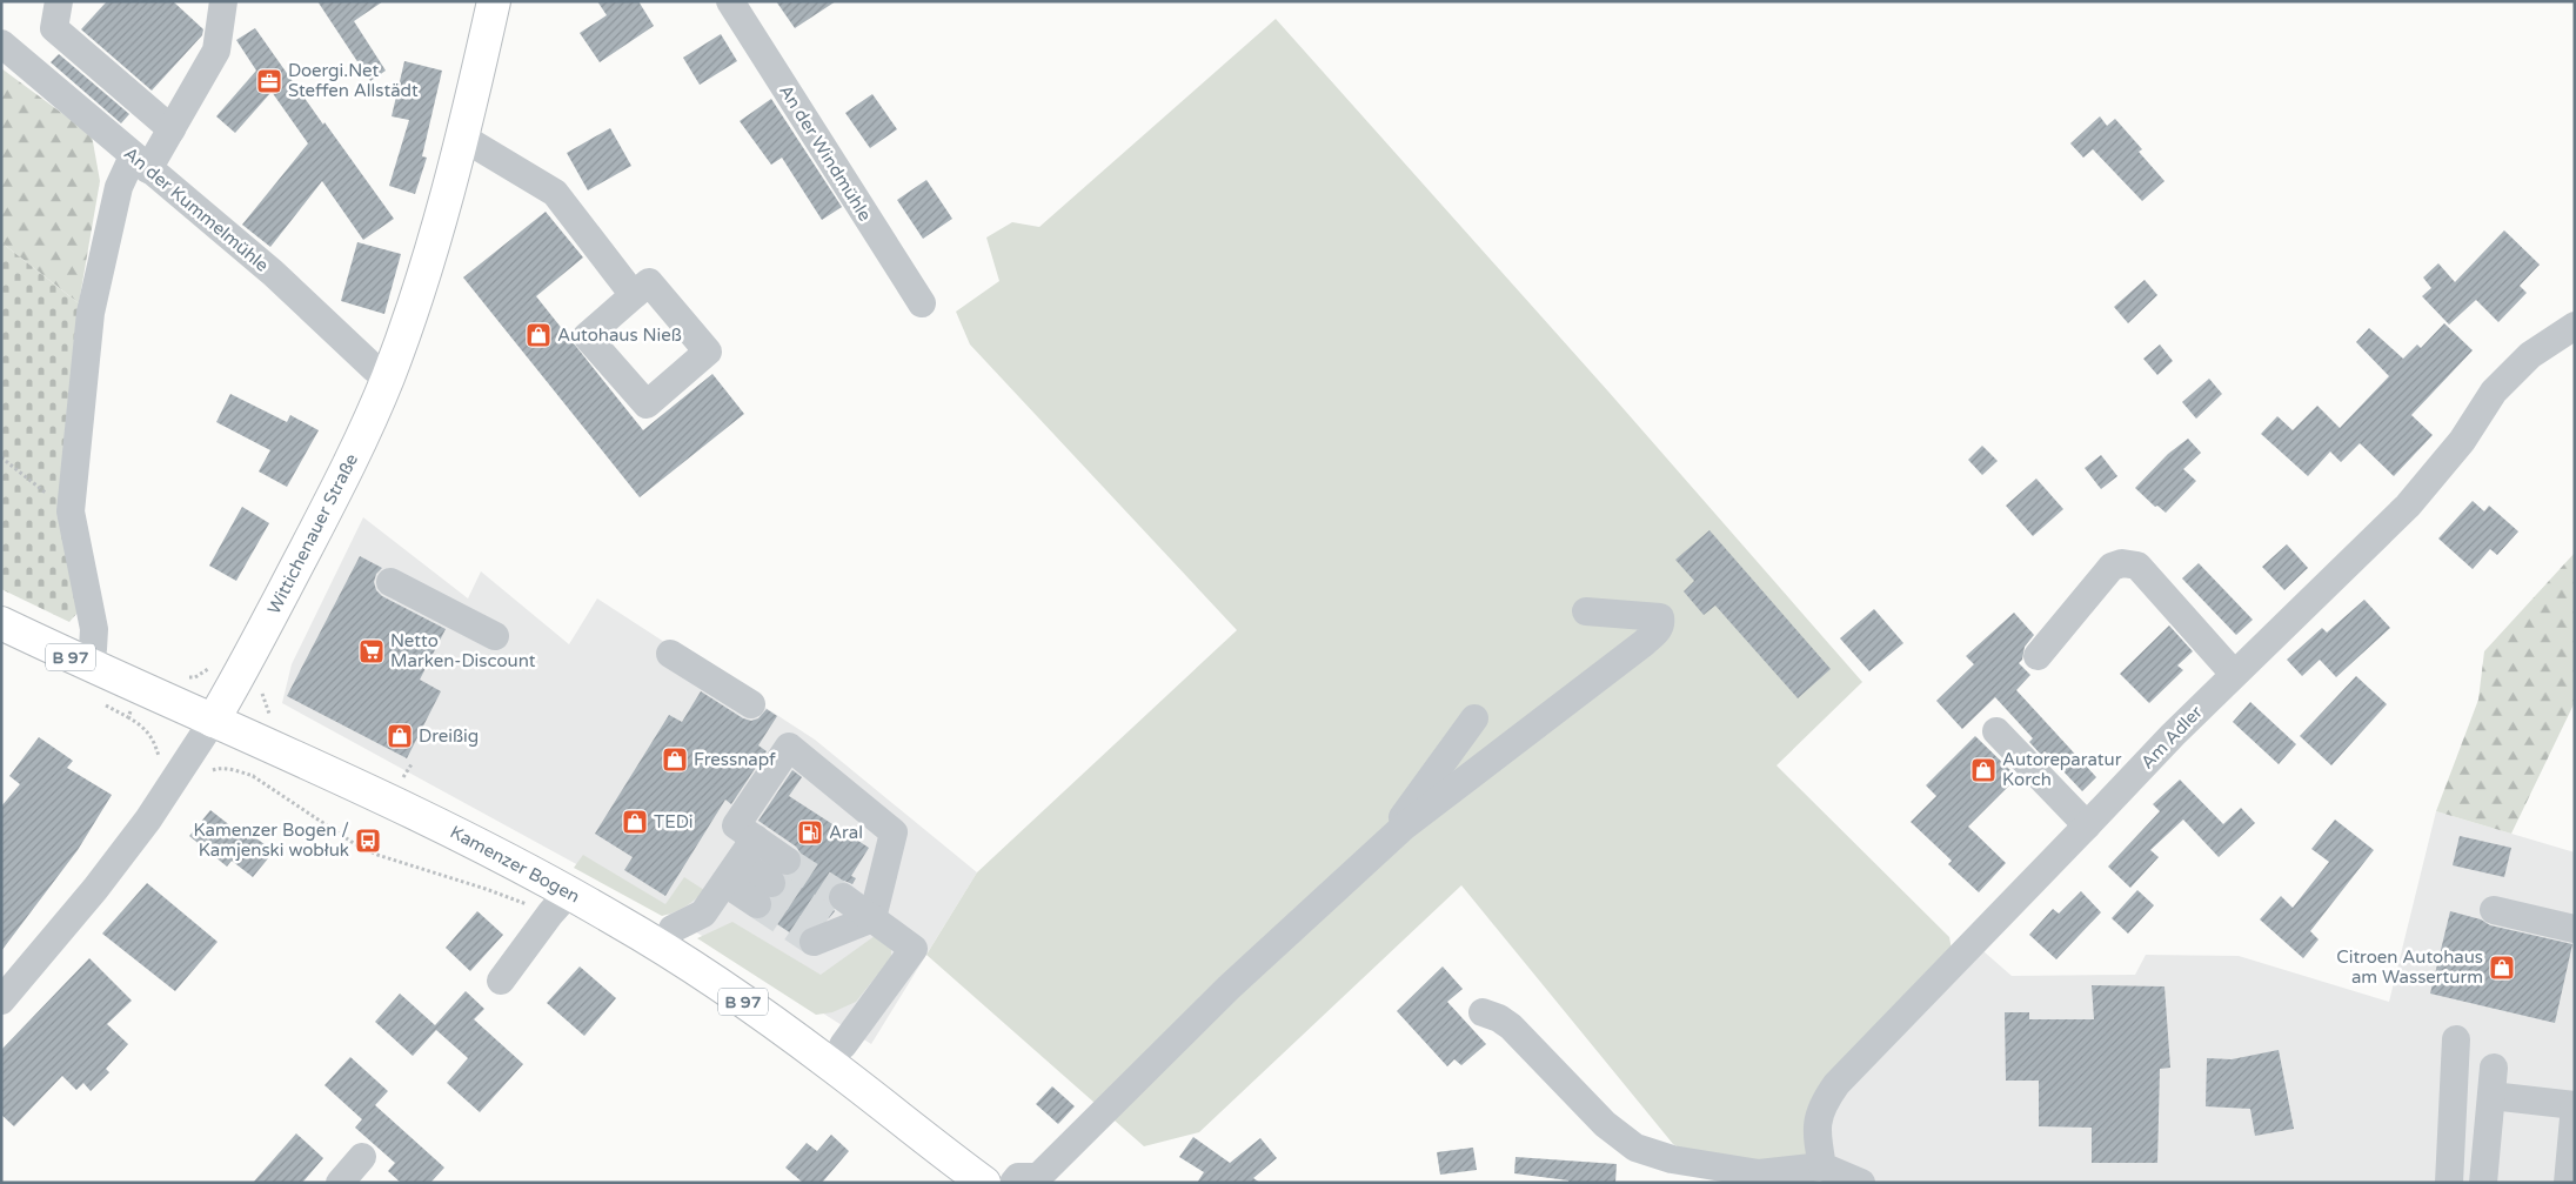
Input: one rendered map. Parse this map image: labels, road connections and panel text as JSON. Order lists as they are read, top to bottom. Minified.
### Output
{"streets":{"main road":["Wittichenauer Straße","B 97","Kamenzer Bogen"],"street":["An der Windmühle","An der Kummelmühle","Am Adler"]},"crossings":[["An der Kummelmühle","Wittichenauer Straße"],["Wittichenauer Straße","Kamenzer Bogen"]],"places":{"office":["Doergi.Net Steffen Allstädt"],"shop":["Autohaus Nieß","Dreißig","Fressnapf","Autoreparatur Korch","TEDi","Citroen Autohaus am Wasserturm"],"supermarket":["Netto Marken-Discount"],"fuel station":["Aral"],"bus stop":["Kamenzer Bogen / Kamjenski wobłuk"]}}
